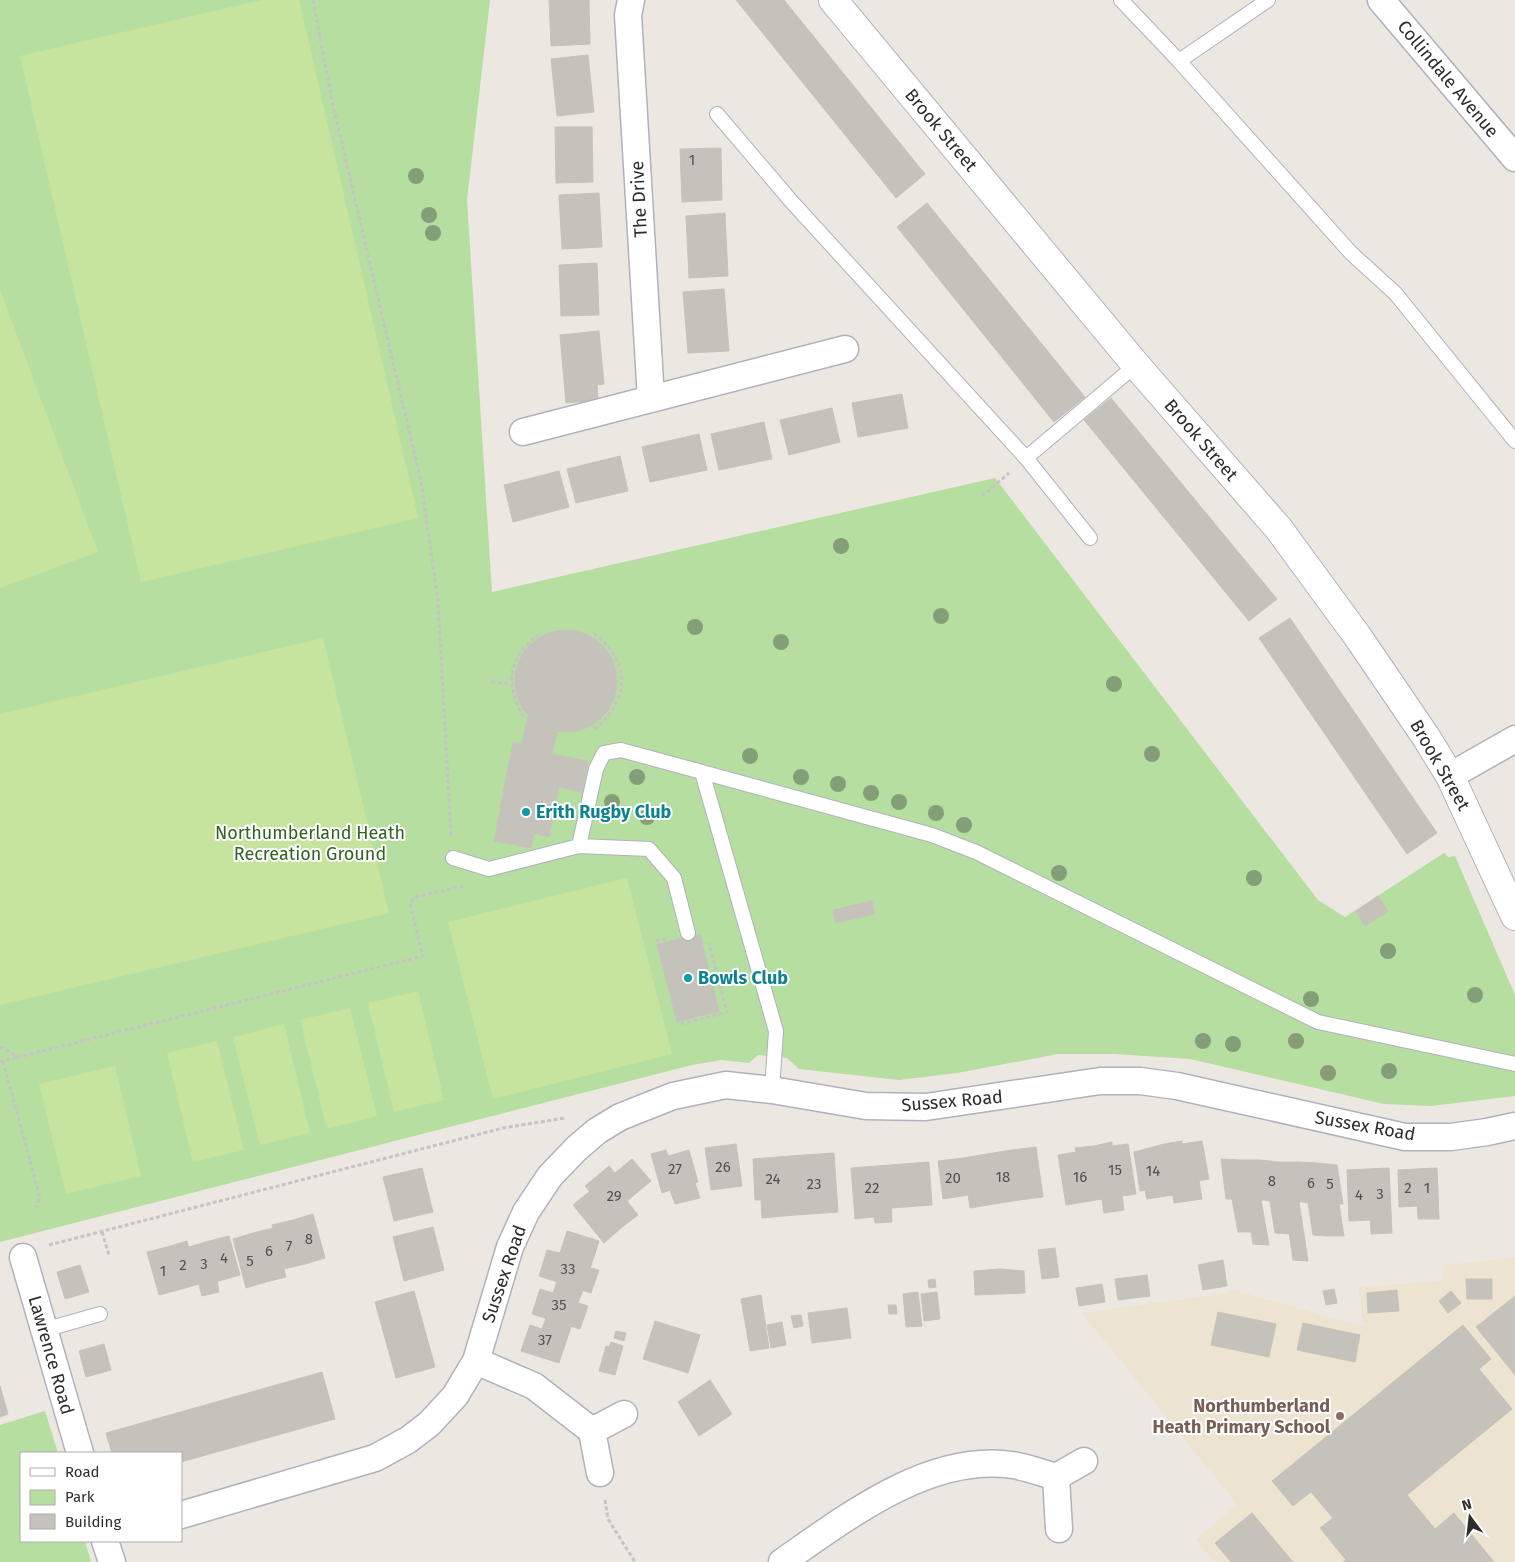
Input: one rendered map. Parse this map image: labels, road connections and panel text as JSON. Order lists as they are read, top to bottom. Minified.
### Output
{"streets":{"street":["Collindale Avenue","Brook Street","The Drive","Sussex Road","Lawrence Road"]},"parks":["Northumberland Heath Recreation Ground"],"places":["Erith Rugby Club","Bowls Club","Northumberland Heath Primary School"],"house_numbers":["1","26","27","15","14","18","16","20","24","8","6","23","5","22","2","1","3","4","29","8","7","6","4","5","3","2","33","1","35","37"],"legend":["Road","Park","Building"],"north":"top"}
